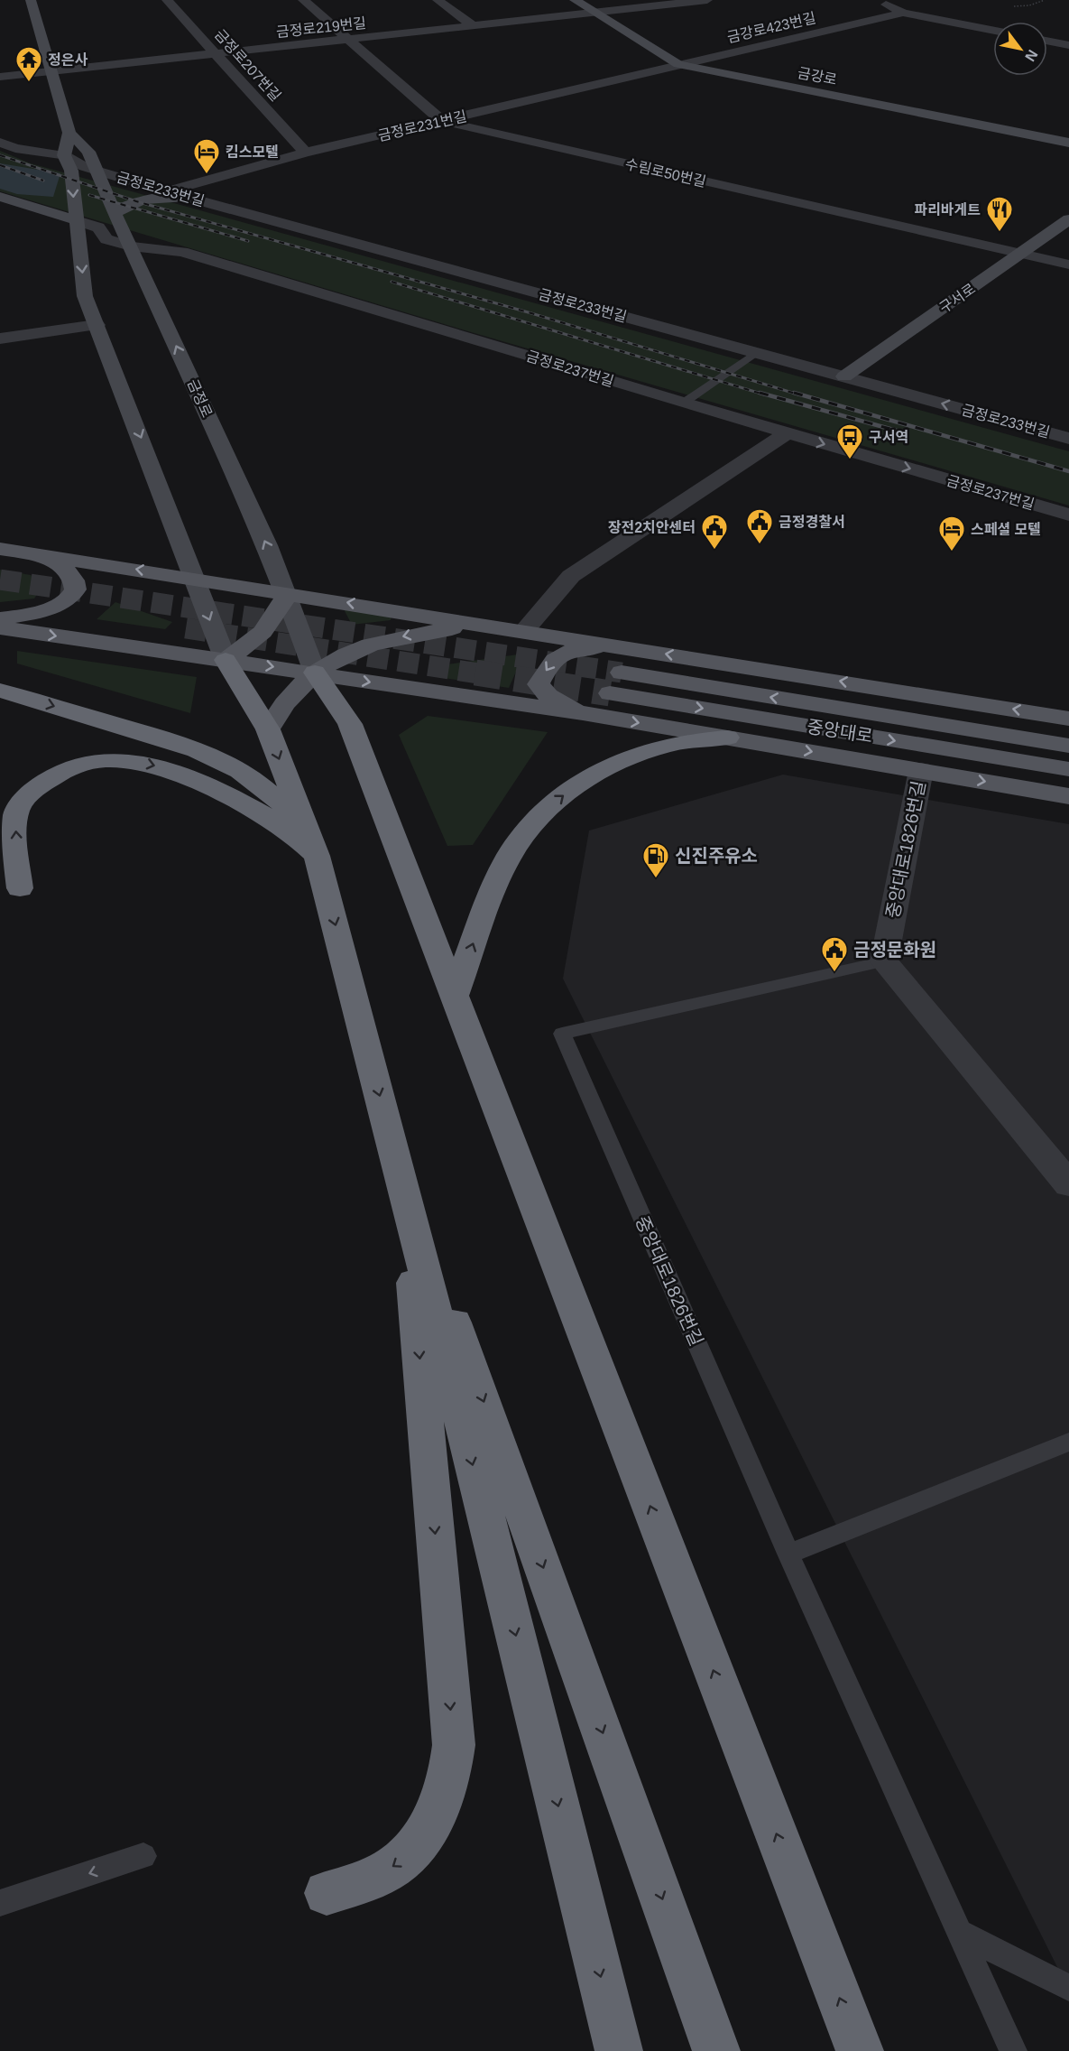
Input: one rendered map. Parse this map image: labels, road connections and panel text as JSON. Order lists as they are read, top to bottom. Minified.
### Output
{"streets":{"main road":["금강로","구서로","금정로","중앙대로"],"street":["금정로219번길","금강로423번길","금정로207번길","금정로231번길","수림로50번길","금정로233번길","금정로237번길","중앙대로1826번길"]},"crossings":[["금정로219번길","금정로207번길"],["금정로219번길","금강로"],["금정로219번길","수림로50번길"],["금정로219번길","금정로"],["금강로423번길","금강로"],["금강로423번길","금정로231번길"],["금정로207번길","금정로231번길"],["금강로","금정로231번길"],["금정로231번길","수림로50번길"],["금정로231번길","금정로233번길"],["수림로50번길","구서로"],["금정로233번길","구서로"],["금정로233번길","금정로"],["금정로237번길","금정로"]],"places":{"temple":["정은사"],"hotel":["킴스모텔","스페셜 모텔"],"restaurant":["파리바게트"],"bus stop":["구서역"],"public building":["금정경찰서","장전2치안센터","금정문화원"],"fuel station":["신진주유소"]},"north":"bottom right"}
